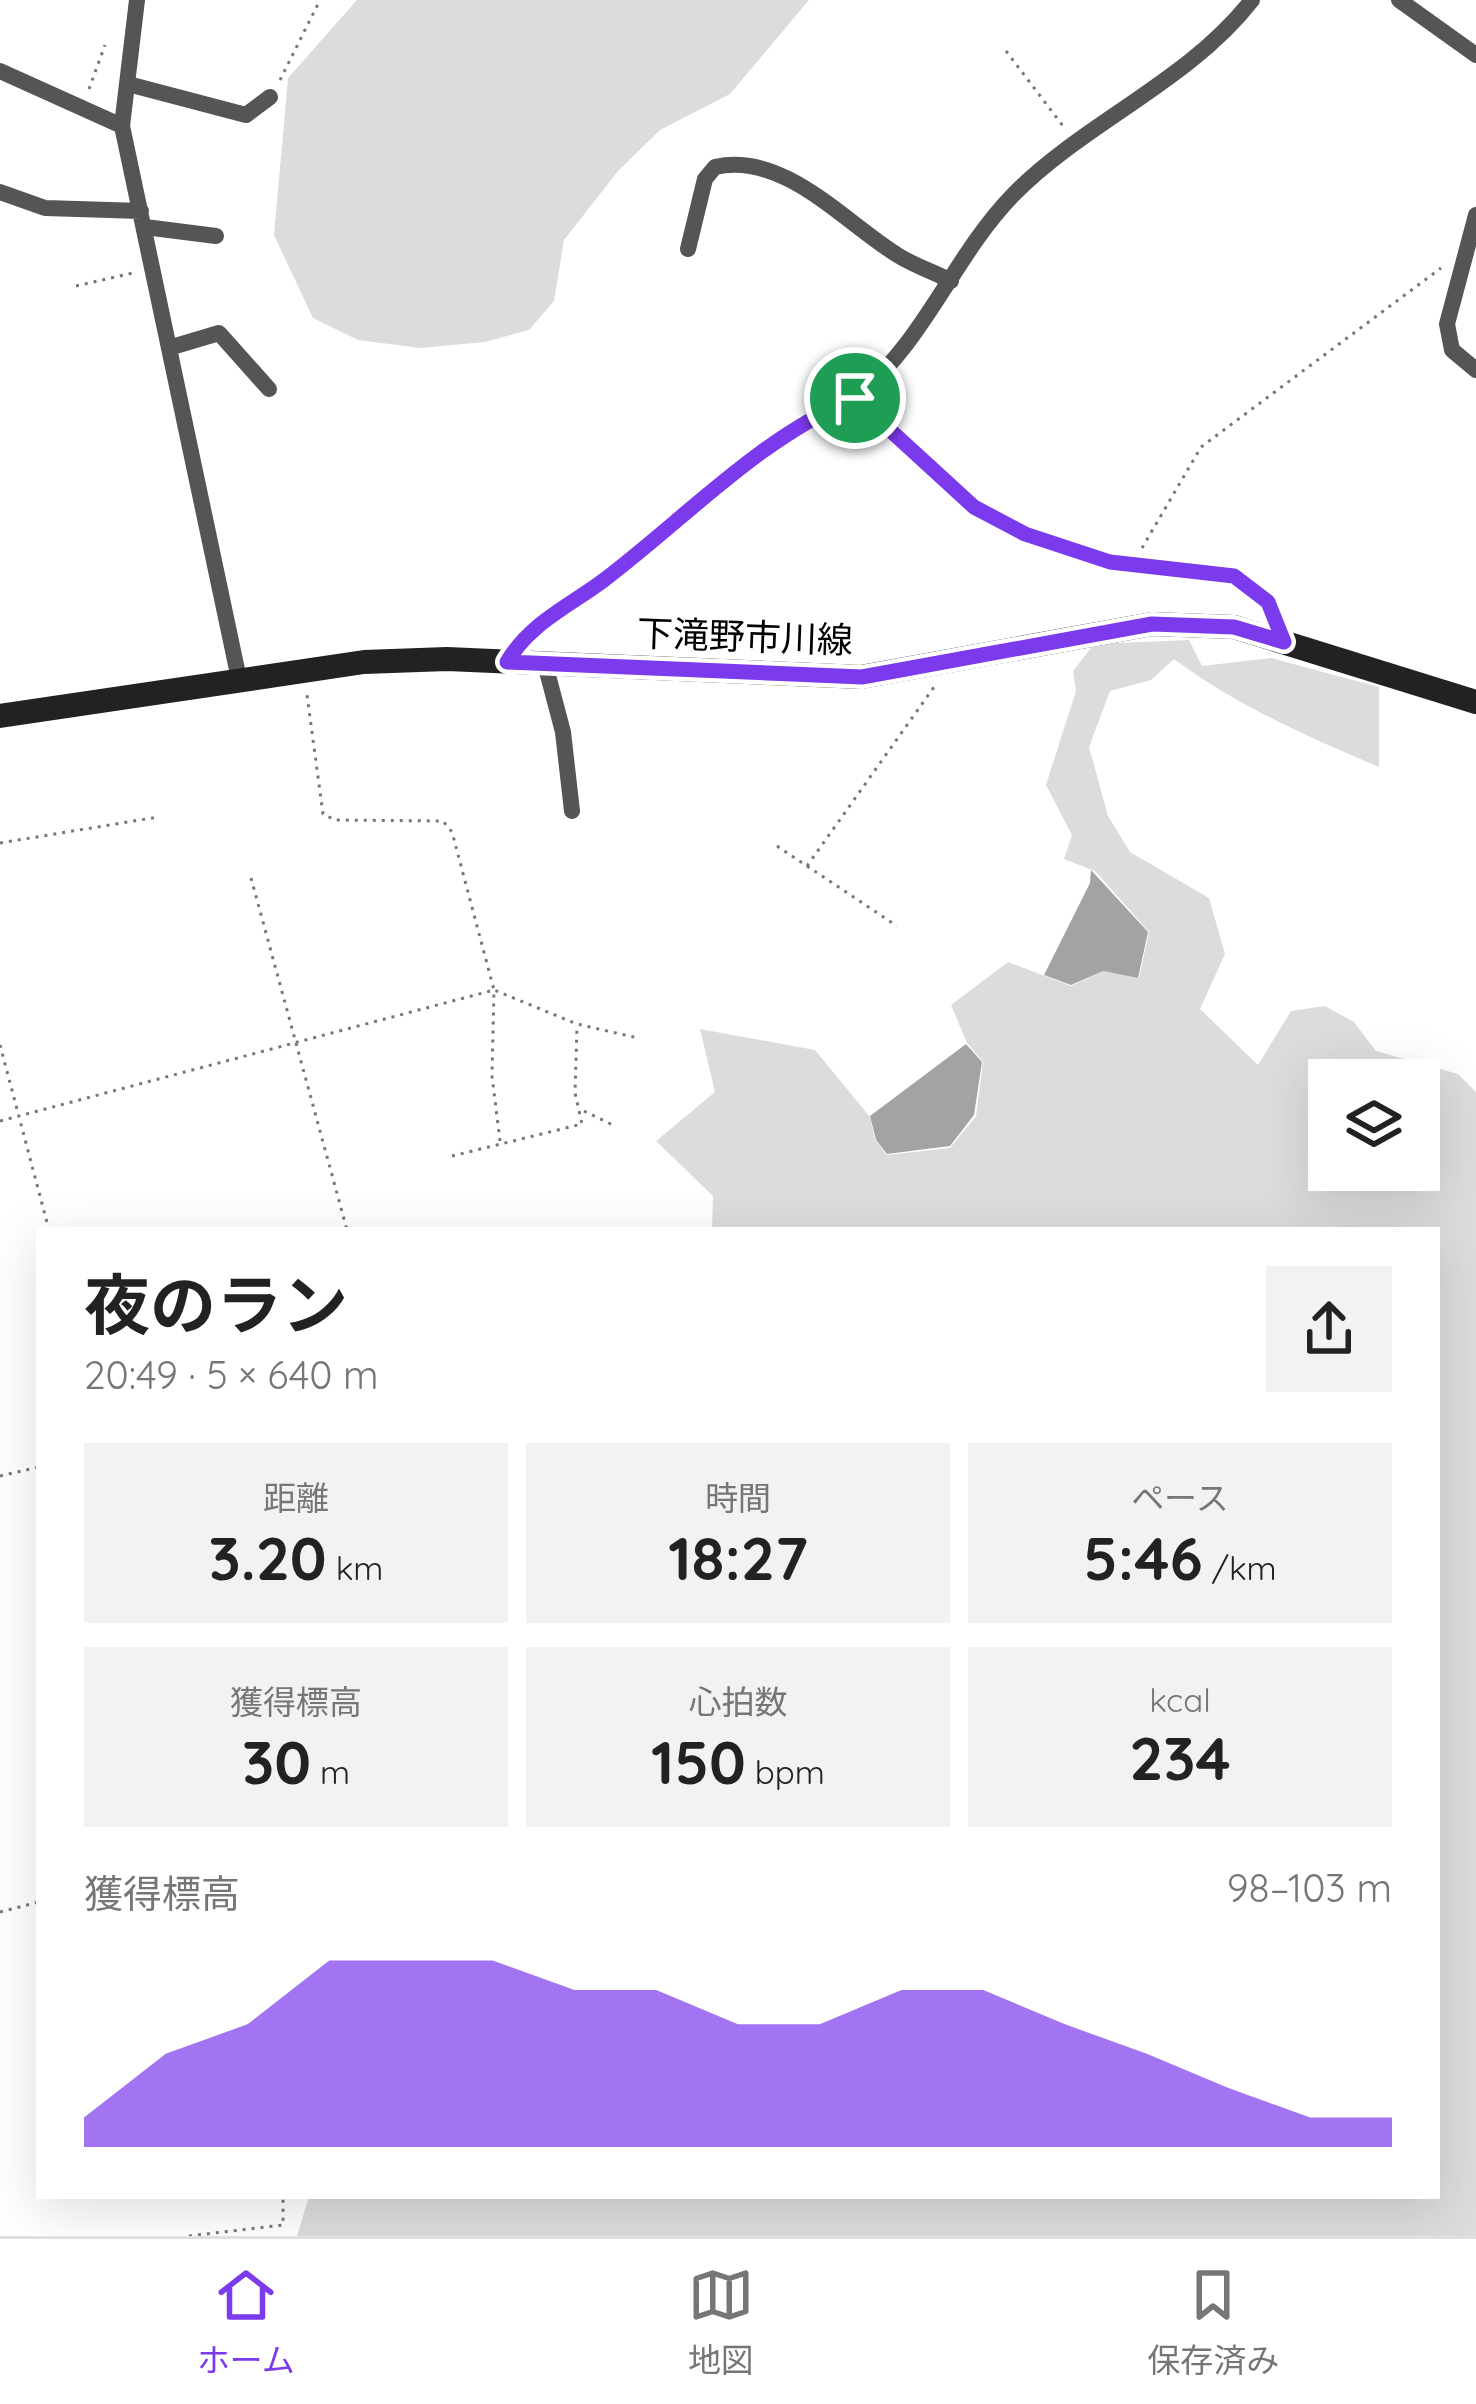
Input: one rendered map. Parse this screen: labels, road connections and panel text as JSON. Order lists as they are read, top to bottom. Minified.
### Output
{"streets":{"main road":["下滝野市川線"]},"page":{"heading":["夜のラン","20:49 · 5 × 640 m"],"stats":[["距離","3.20 km"],["時間","18:27"],["ペース","5:46 /km"],["獲得標高","30 m"],["心拍数","150 bpm"],["kcal","234"]],"chart":["獲得標高","98–103 m"],"tabs":["ホーム","地図","保存済み"]}}
